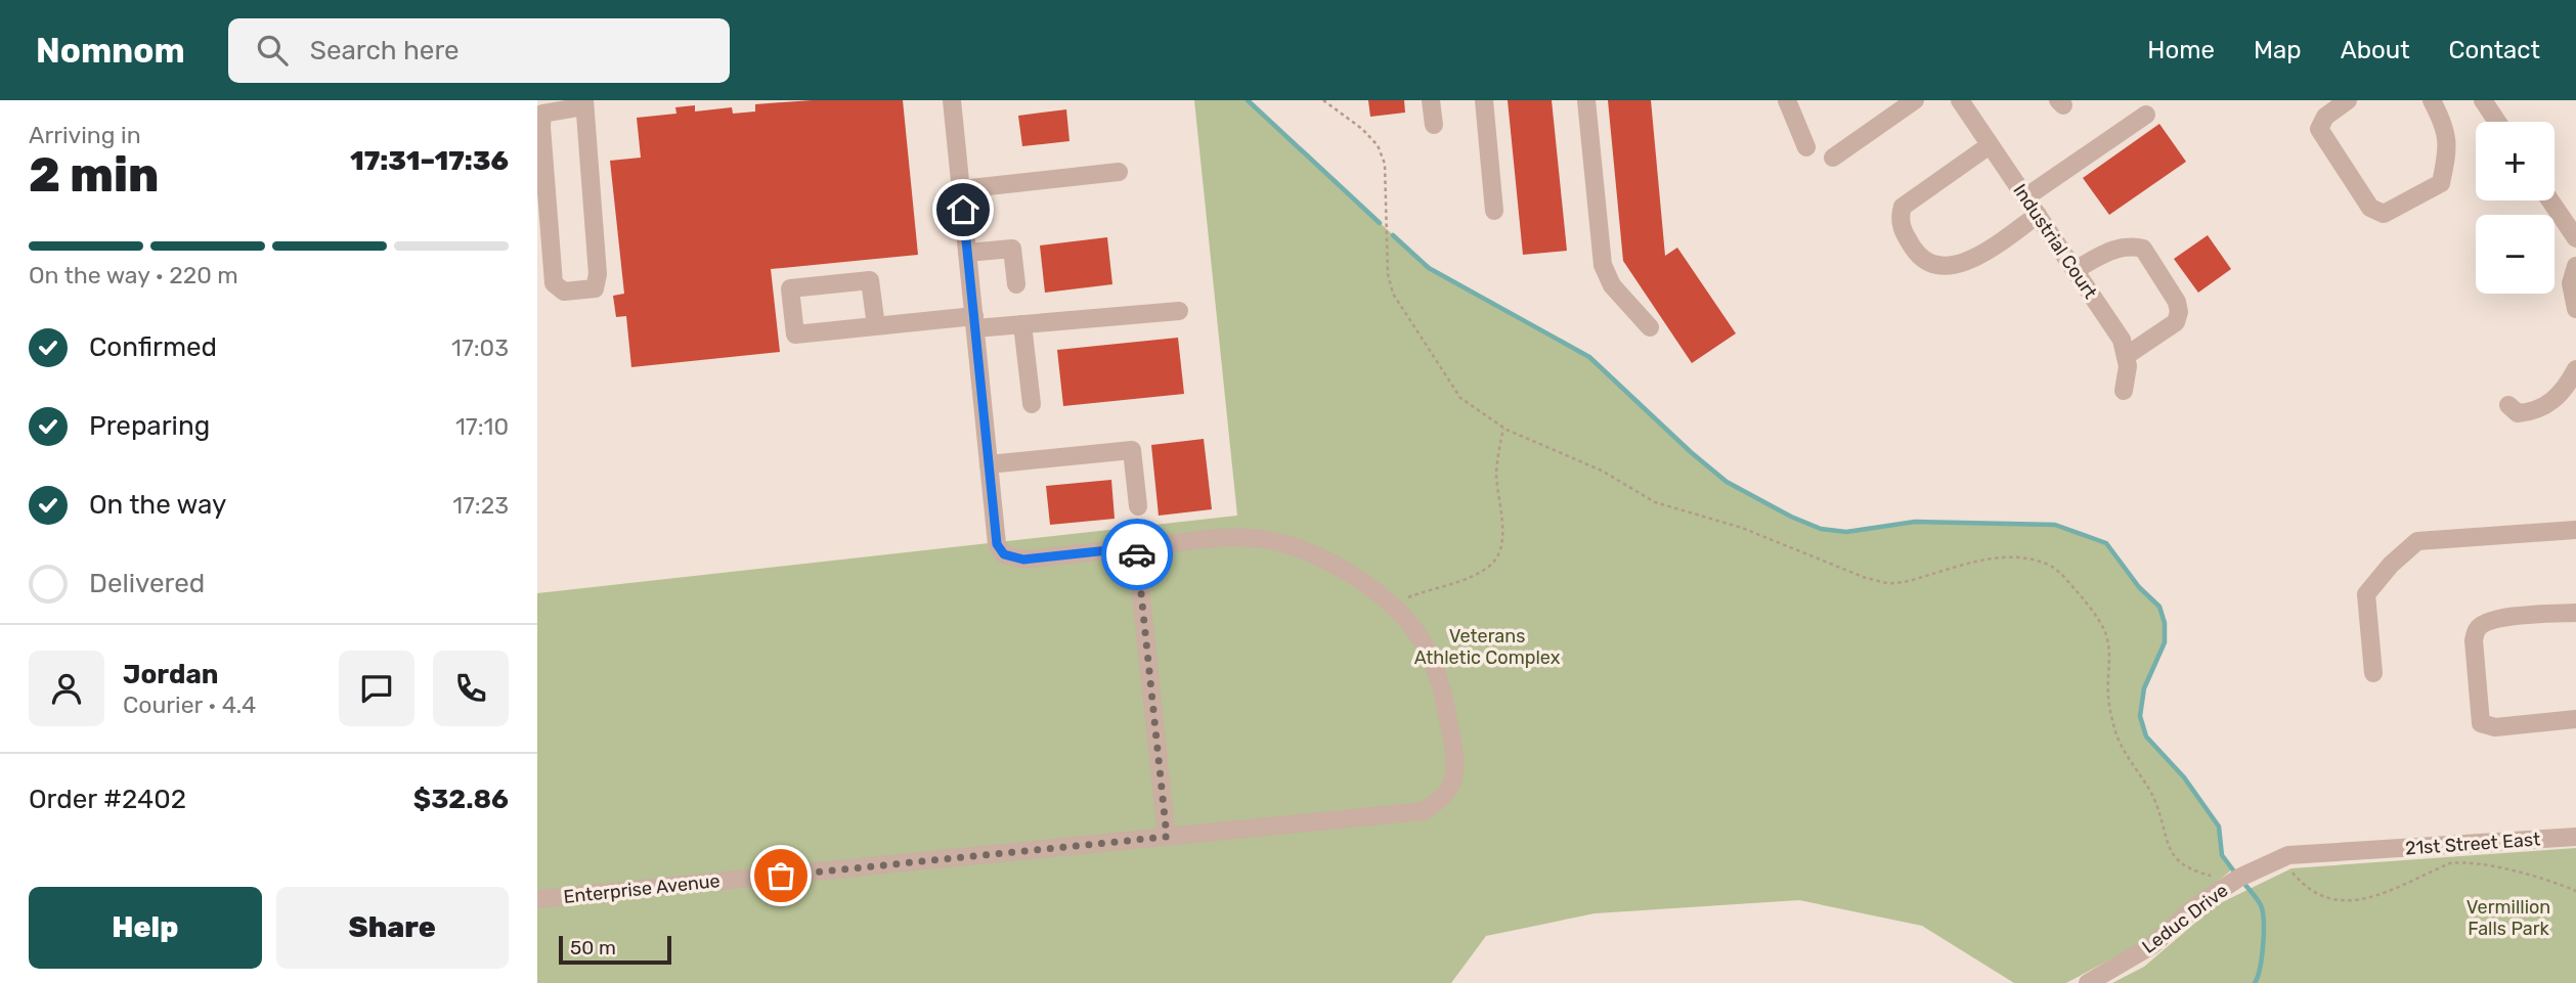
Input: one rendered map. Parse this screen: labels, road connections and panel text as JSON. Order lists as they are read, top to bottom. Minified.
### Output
{"streets":{"street":["Industrial Court","21st Street East","Enterprise Avenue","Leduc Drive"]},"crossings":[["21st Street East","Leduc Drive"]],"parks":["Veterans Athletic Complex","Vermillion Falls Park"],"scale_bar":"50 m","page":{"header":"Nomnom","search":"Search here","nav":["Home","Map","About","Contact"],"heading":["2 min","Arriving in","17:31–17:36"],"panel":["Jordan","Courier · 4.4","Order #2402","$32.86"],"map_buttons":["+","−"],"bar":"On the way · 220 m","list":[["Confirmed","17:03"],["Preparing","17:10"],["On the way","17:23"],"Delivered"],"buttons":["Help","Share"],"scale":"50 m"}}
